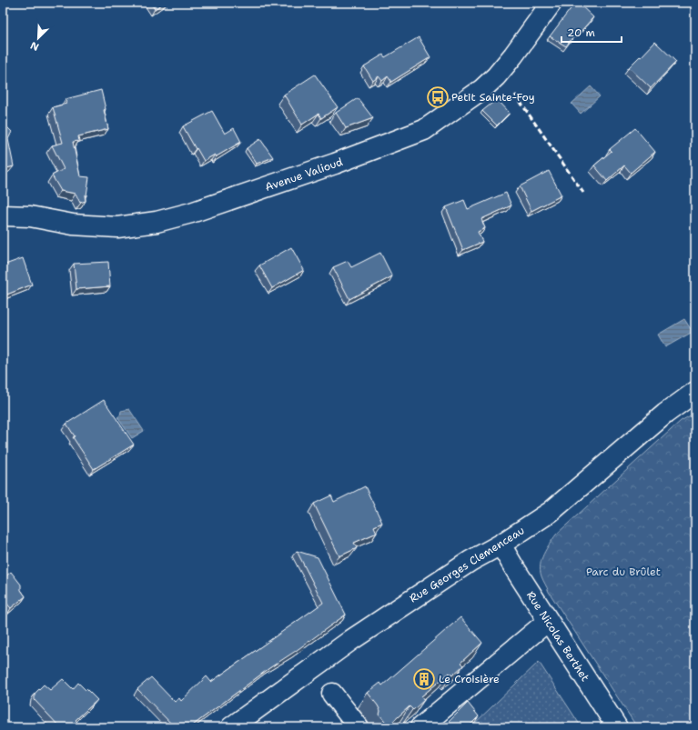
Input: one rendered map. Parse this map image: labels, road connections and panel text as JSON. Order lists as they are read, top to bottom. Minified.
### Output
{"streets":{"street":["Avenue Valioud","Rue Georges Clemenceau","Rue Nicolas Berthet"]},"crossings":[["Rue Georges Clemenceau","Rue Nicolas Berthet"]],"parks":["Parc du Brûlet"],"places":{"bus stop":["Petit Sainte-Foy"],"building":["Le Croisière"]},"scale_bar":"20 m","north":"bottom left"}
